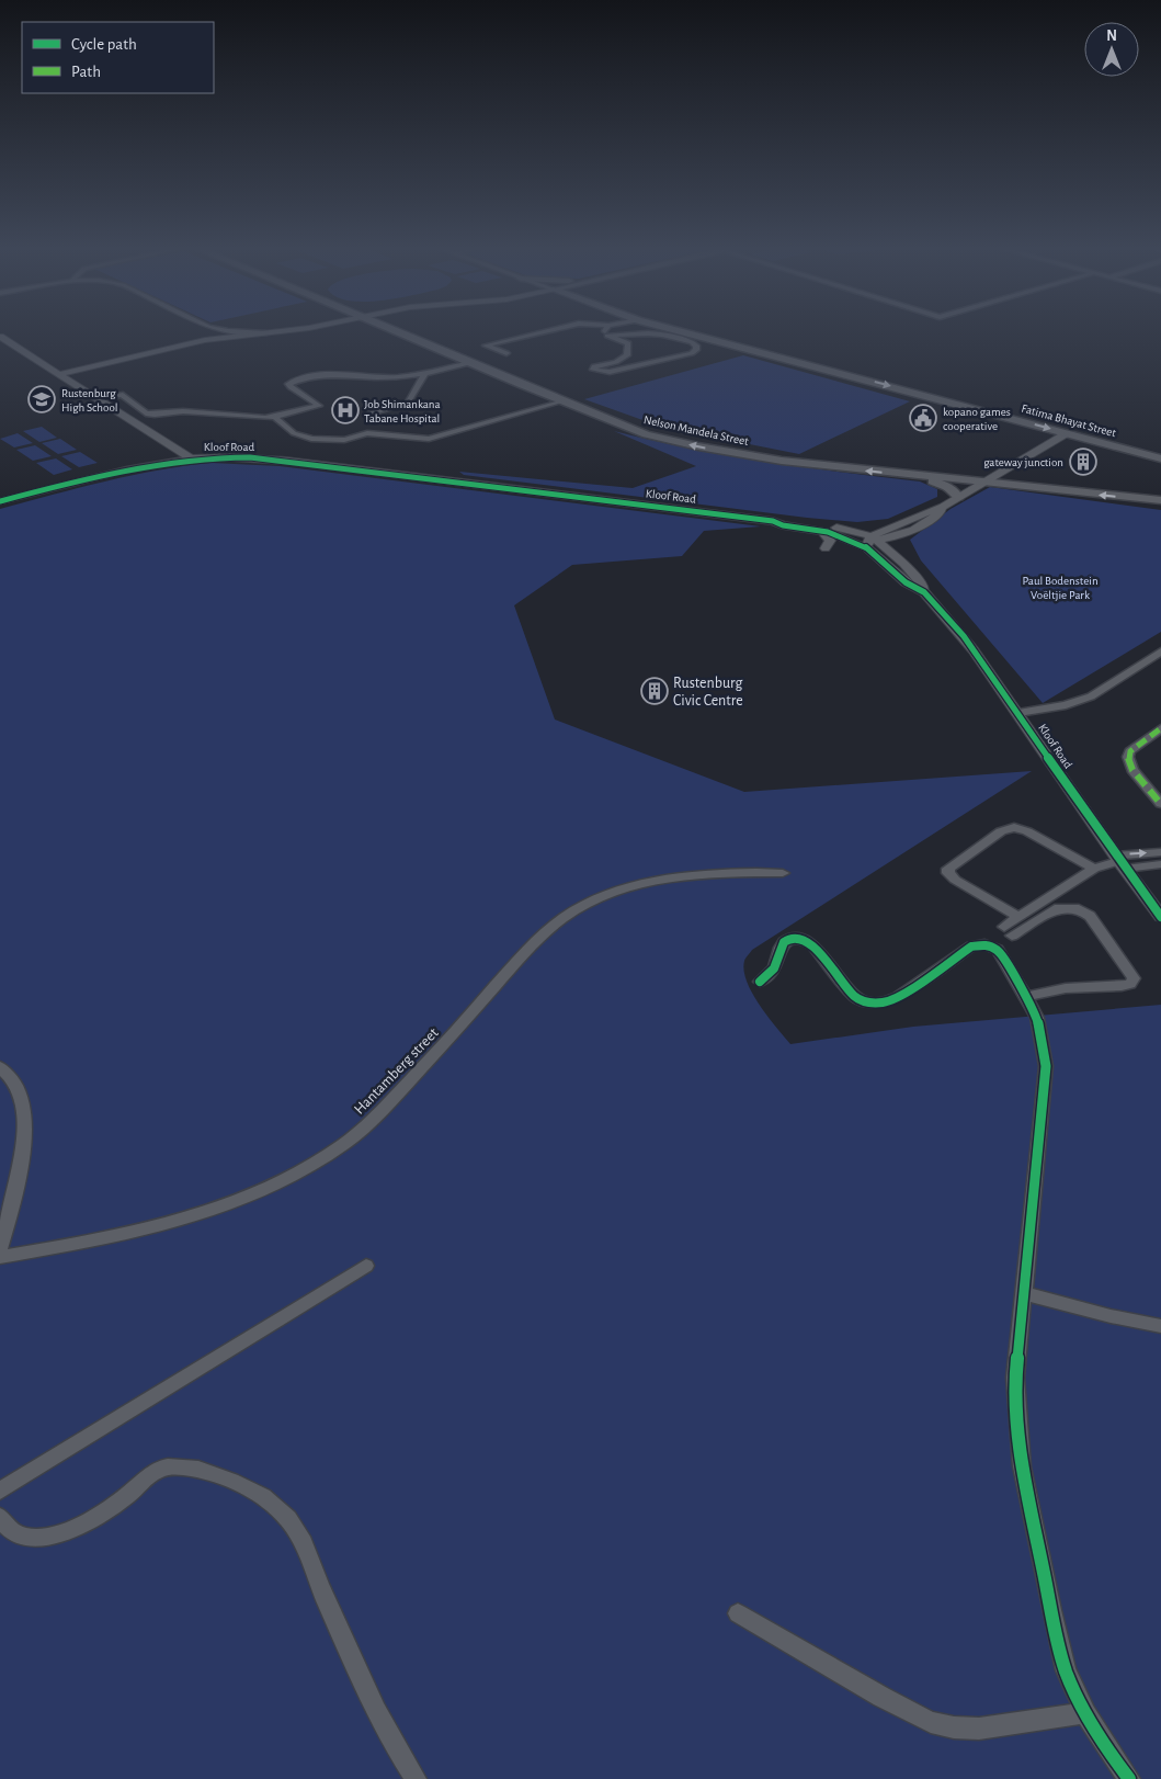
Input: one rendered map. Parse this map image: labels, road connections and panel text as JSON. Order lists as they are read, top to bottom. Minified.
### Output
{"streets":{"main road":["Fatima Bhayat Street","Nelson Mandela Street"],"street":["Kloof Road","Hantamberg street"]},"one_way":["Fatima Bhayat Street","Nelson Mandela Street"],"parks":["Paul Bodenstein Voëltjie Park"],"places":{"school or university":["Rustenburg High School"],"hospital":["Job Shimankana Tabane Hospital"],"public building":["kopano games cooperative"],"building":["gateway junction","Rustenburg Civic Centre"]},"legend":["Cycle path","Path"],"north":"top"}
